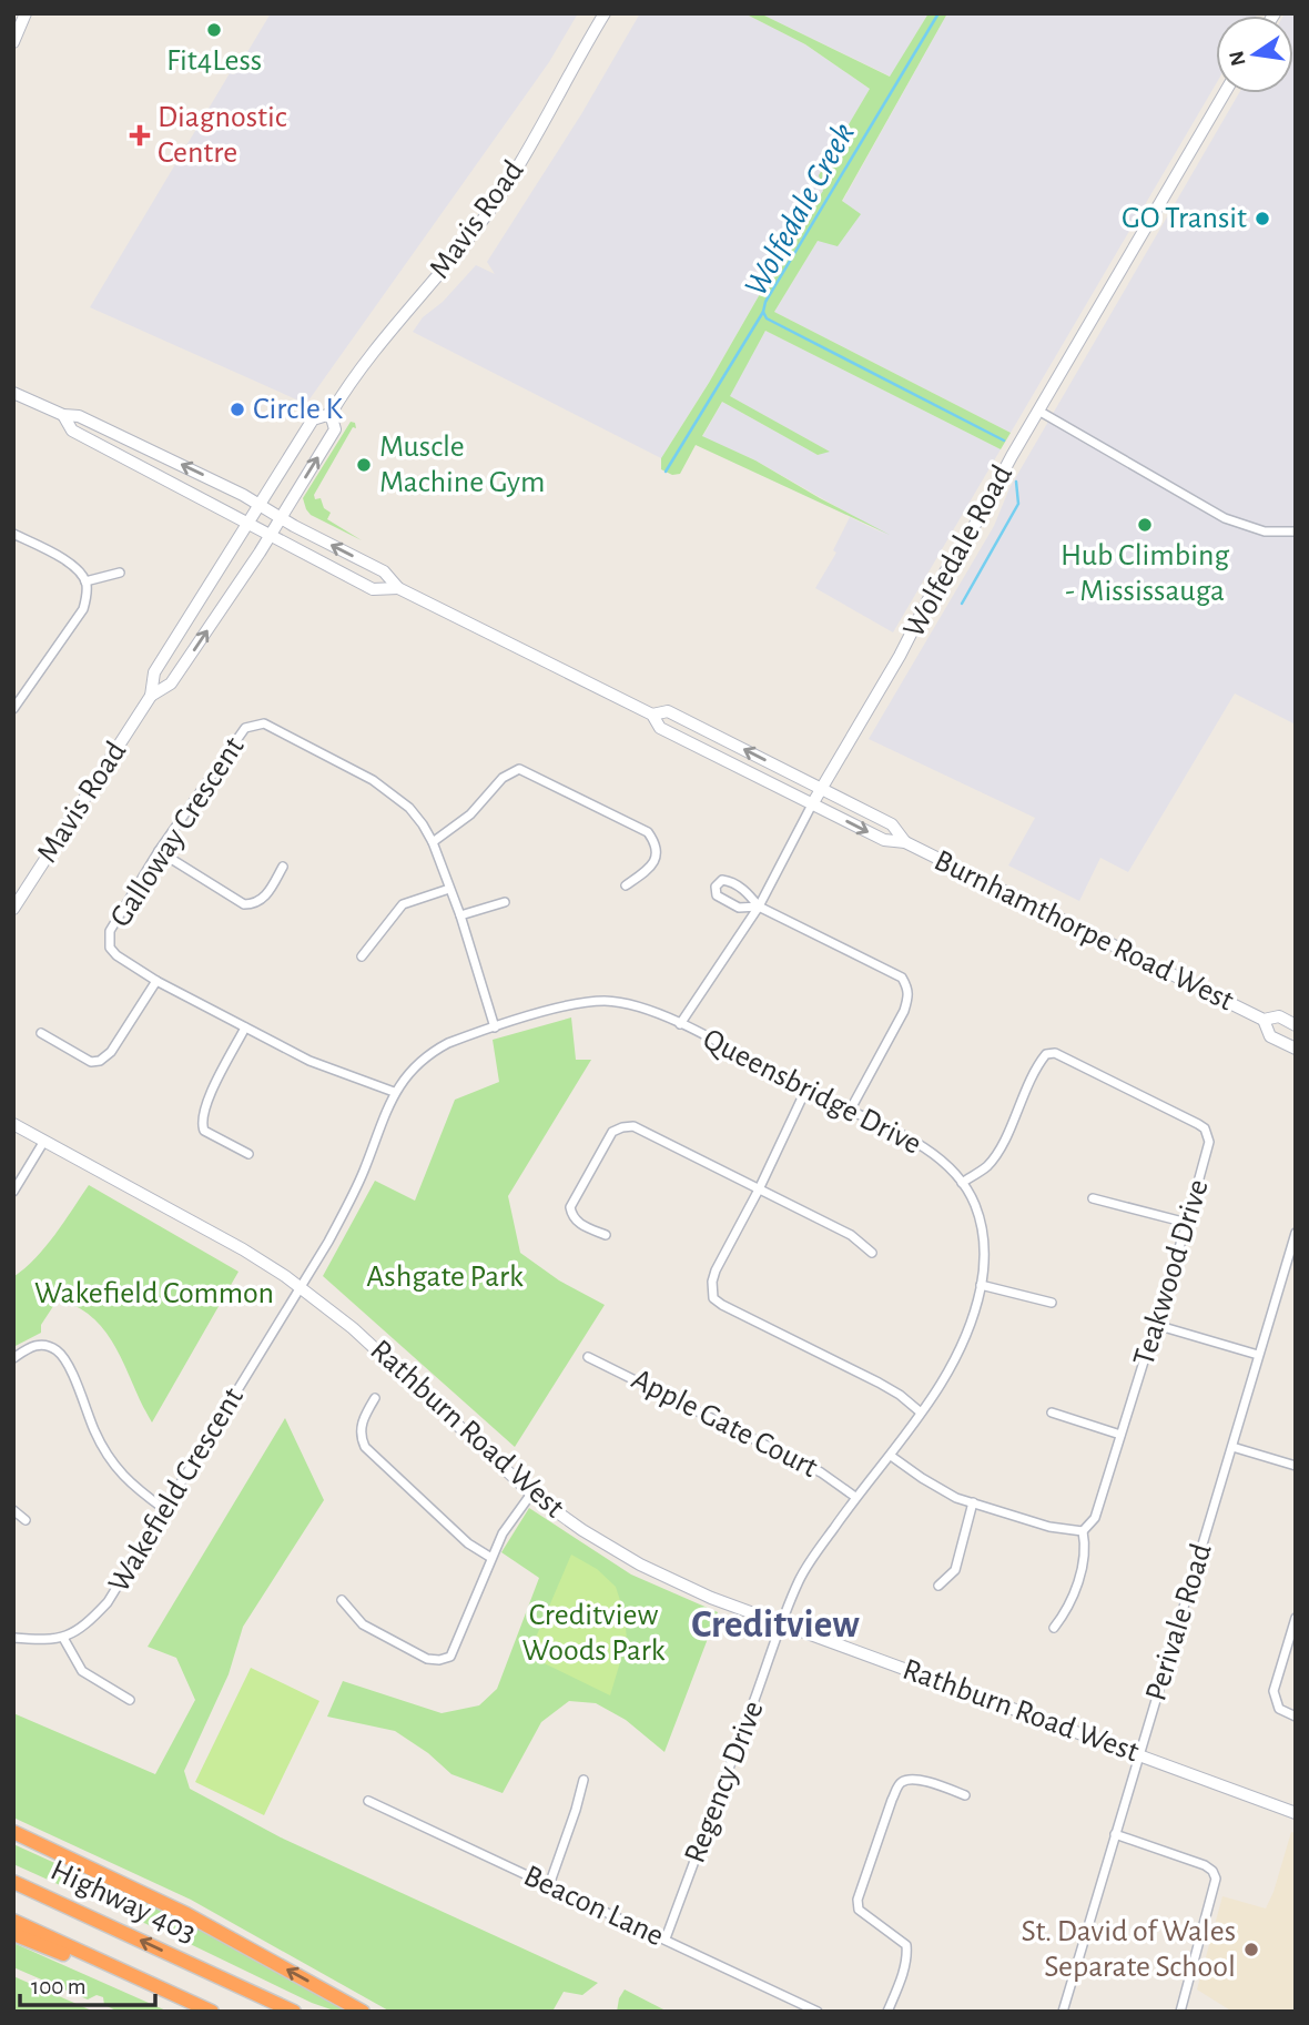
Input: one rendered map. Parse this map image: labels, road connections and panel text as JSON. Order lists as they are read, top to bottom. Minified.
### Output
{"streets":{"highway":["Highway 403"],"main road":["Mavis Road","Wolfedale Road","Burnhamthorpe Road West","Rathburn Road West"],"street":["Galloway Crescent","Queensbridge Drive","Teakwood Drive","Apple Gate Court","Wakefield Crescent","Perivale Road","Regency Drive","Beacon Lane"]},"crossings":[["Mavis Road","Burnhamthorpe Road West"],["Wolfedale Road","Burnhamthorpe Road West"],["Wolfedale Road","Queensbridge Drive"],["Galloway Crescent","Queensbridge Drive"],["Queensbridge Drive","Teakwood Drive"],["Queensbridge Drive","Apple Gate Court"],["Queensbridge Drive","Rathburn Road West"],["Queensbridge Drive","Wakefield Crescent"],["Queensbridge Drive","Regency Drive"],["Rathburn Road West","Wakefield Crescent"],["Rathburn Road West","Perivale Road"],["Rathburn Road West","Regency Drive"],["Regency Drive","Beacon Lane"]],"districts":["Creditview"],"water":["Wolfedale Creek"],"parks":["Ashgate Park","Wakefield Common","Creditview Woods Park"],"places":{"other":["Fit4Less","GO Transit","Circle K","Muscle Machine Gym","Hub Climbing - Mississauga","St. David of Wales Separate School"],"health":["Diagnostic Centre"]},"scale_bar":"100 m","north":"left"}
